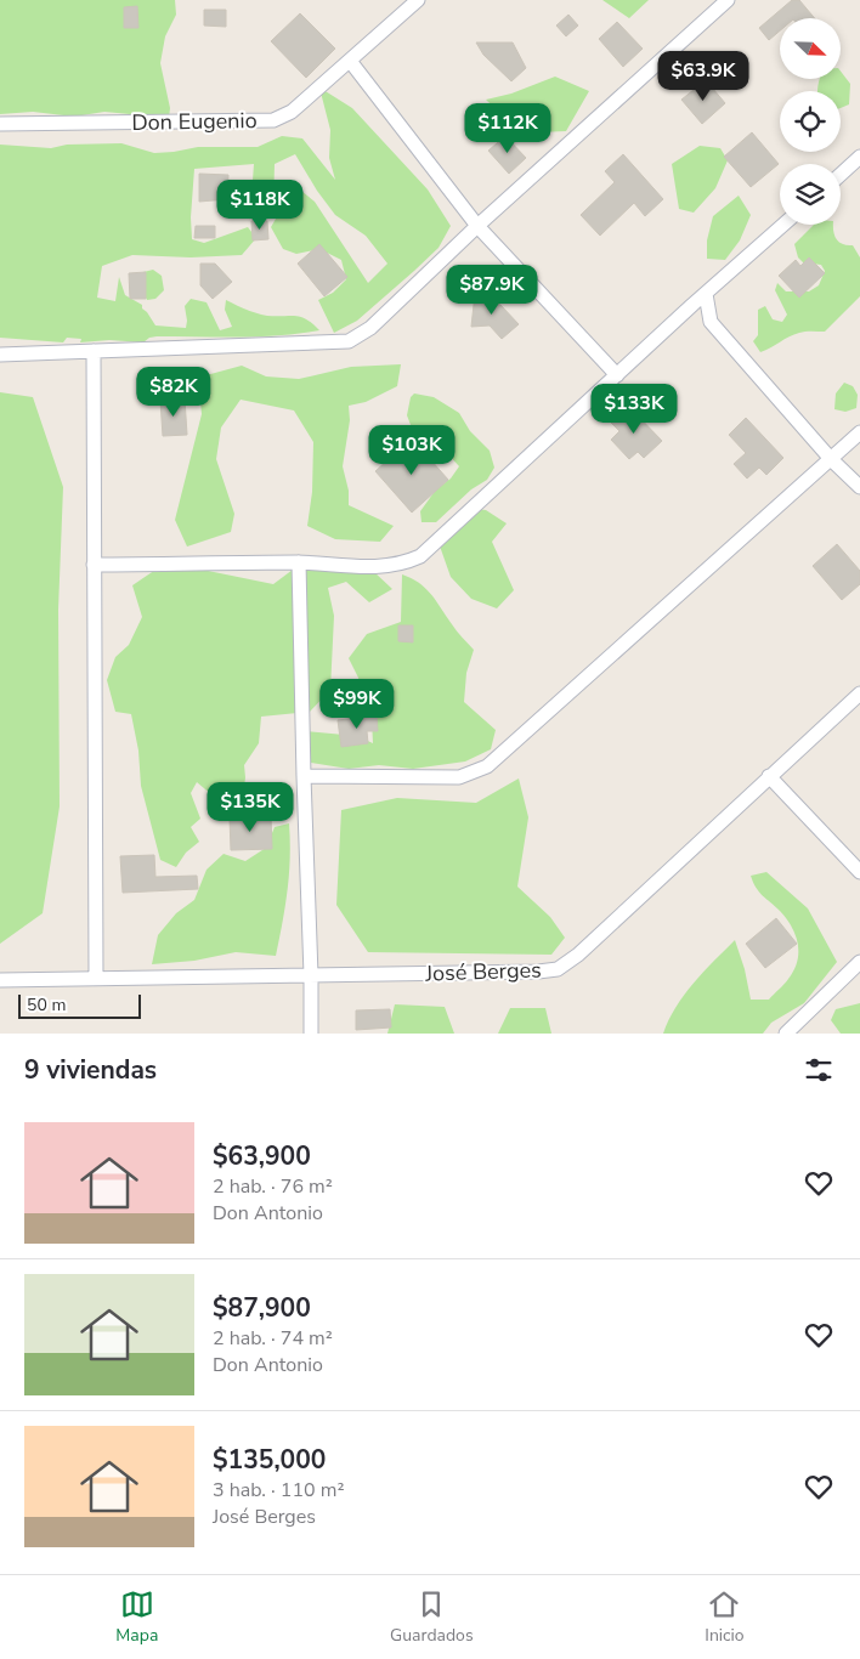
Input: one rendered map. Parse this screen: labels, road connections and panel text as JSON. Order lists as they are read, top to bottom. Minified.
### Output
{"streets":{"street":["Don Eugenio","José Berges"]},"scale_bar":"50 m","north":"bottom right","page":{"price":["$63.9K","$112K","$118K","$87.9K","$82K","$133K","$103K","$99K","$135K"],"scale":"50 m","heading":"9 viviendas","list":[{"name":"$63,900","note":"2 hab. · 76 m² · Don Antonio"},{"name":"$87,900","note":"2 hab. · 74 m² · Don Antonio"},{"name":"$135,000","note":"3 hab. · 110 m² · José Berges"}],"tabs":["Mapa","Guardados","Inicio"]}}
